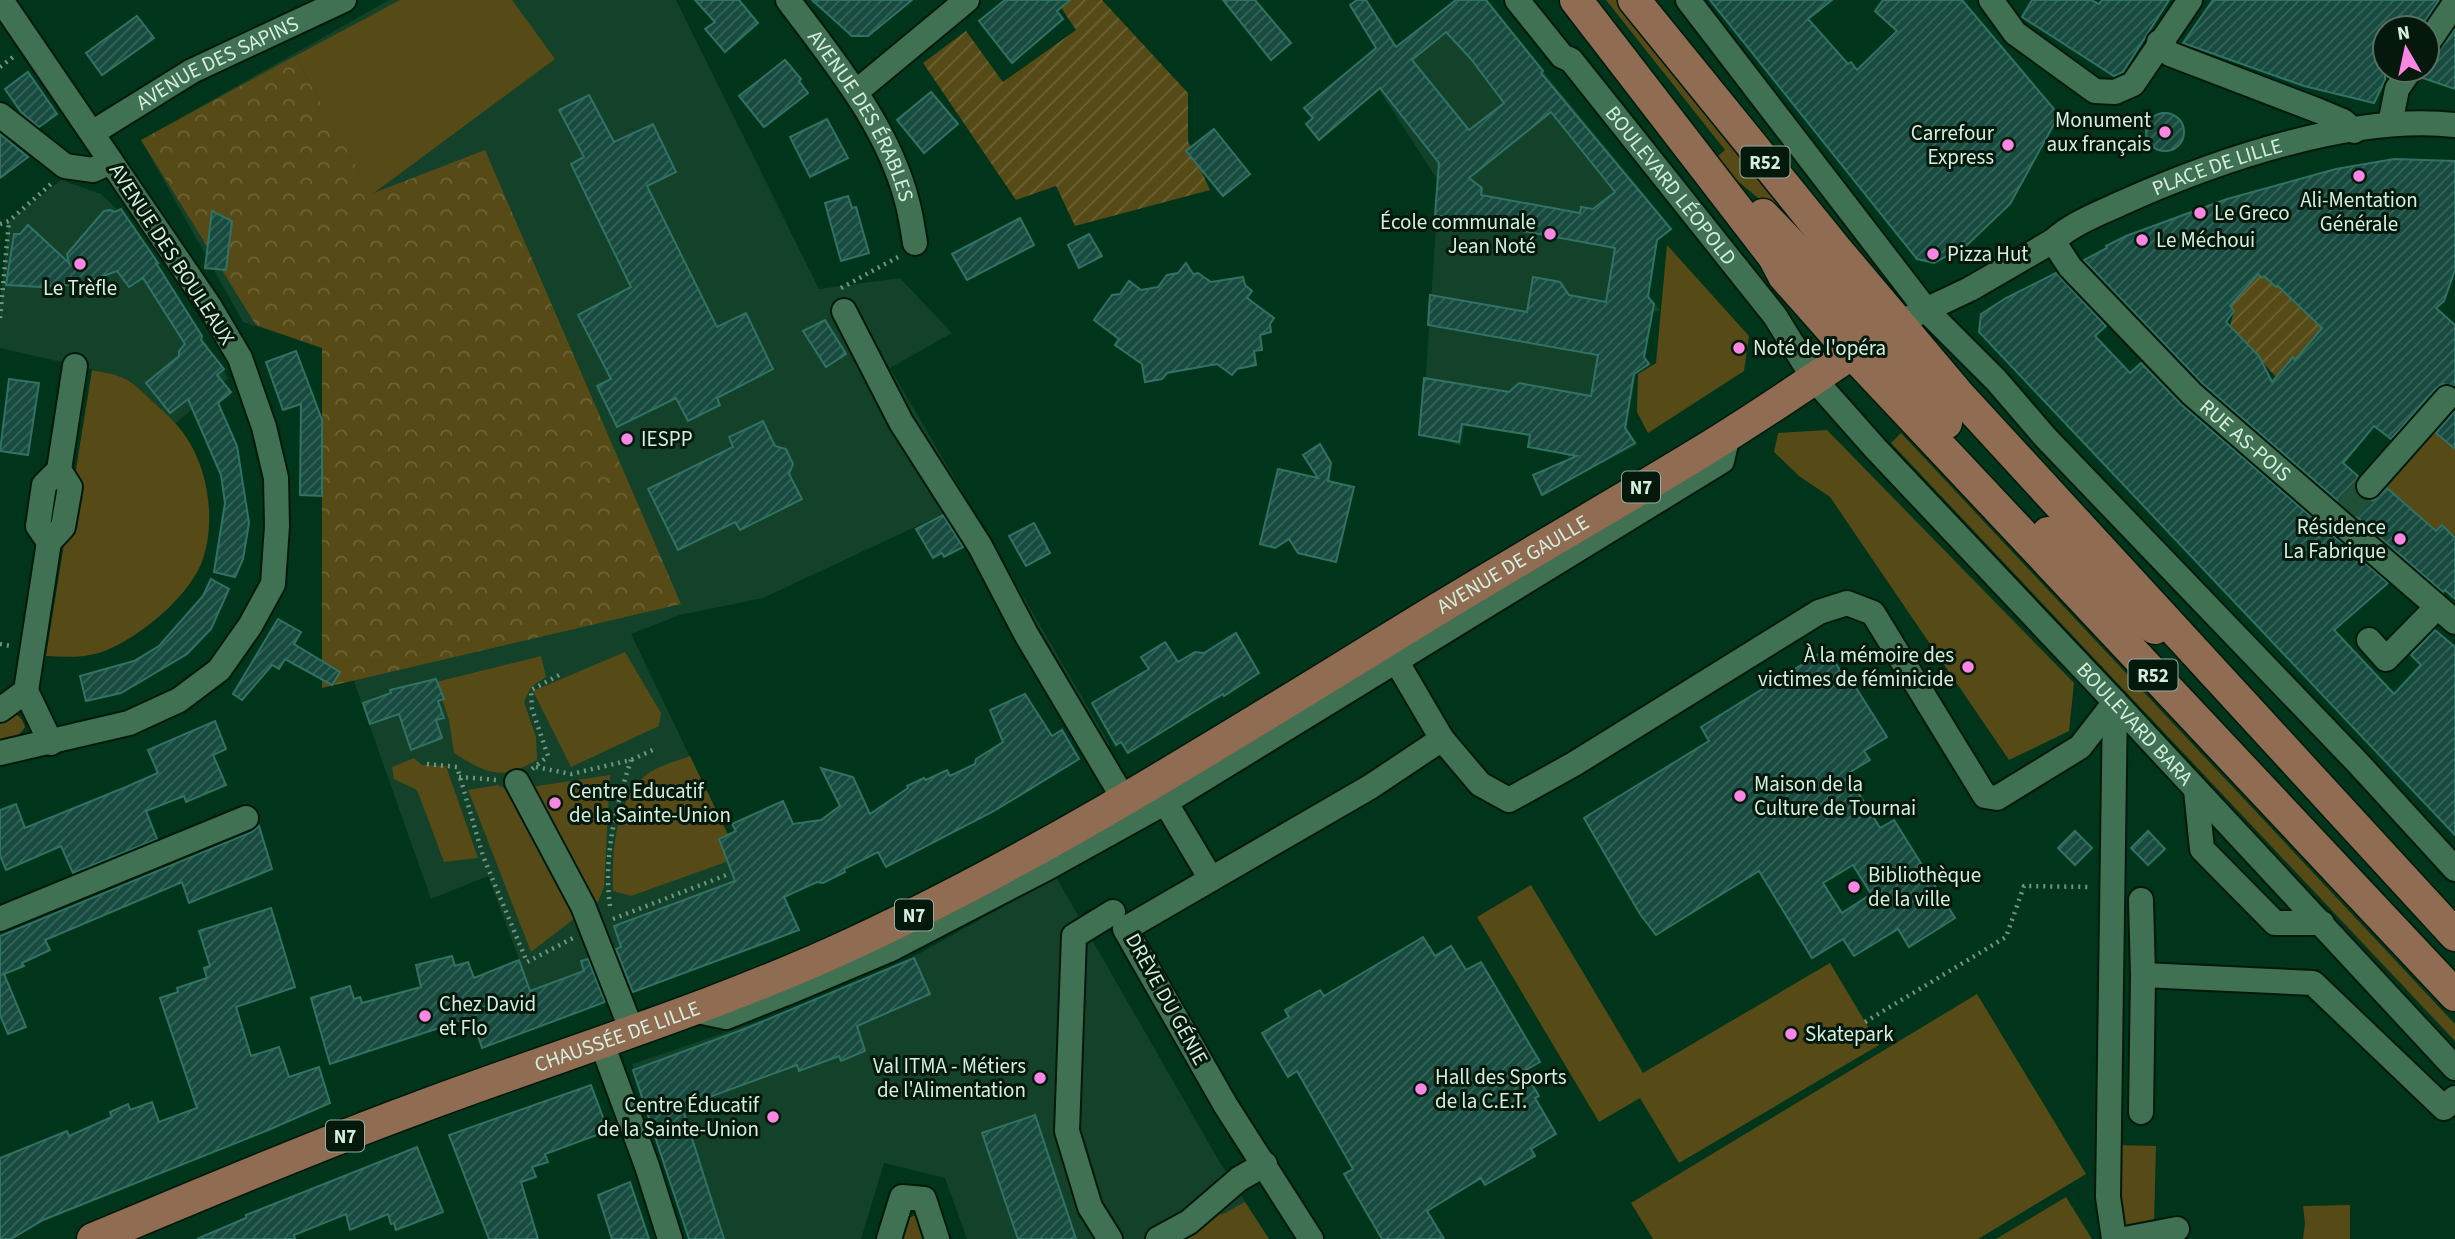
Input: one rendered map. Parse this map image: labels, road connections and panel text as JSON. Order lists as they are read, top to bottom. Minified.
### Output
{"streets":{"main road":["R52","BOULEVARD LÉOPOLD","N7","AVENUE DE GAULLE","CHAUSSÉE DE LILLE"],"street":["AVENUE DES SAPINS","AVENUE DES ÉRABLES","PLACE DE LILLE","AVENUE DES BOULEAUX","RUE AS-POIS","BOULEVARD BARA","DRÈVE DU GÉNIE"]},"crossings":[["AVENUE DES SAPINS","AVENUE DES BOULEAUX"],["R52","PLACE DE LILLE"],["R52","BOULEVARD LÉOPOLD"],["R52","AVENUE DE GAULLE"],["PLACE DE LILLE","RUE AS-POIS"],["PLACE DE LILLE","AVENUE DE GAULLE"],["BOULEVARD LÉOPOLD","AVENUE DE GAULLE"],["BOULEVARD LÉOPOLD","BOULEVARD BARA"],["AVENUE DE GAULLE","BOULEVARD BARA"],["AVENUE DE GAULLE","CHAUSSÉE DE LILLE"]],"places":["Monument aux français","Carrefour Express","Ali-Mentation Générale","Le Greco","École communale Jean Noté","Le Méchoui","Pizza Hut","Le Trèfle","Noté de l'opéra","IESPP","Résidence La Fabrique","À la mémoire des victimes de féminicide","Maison de la Culture de Tournai","Centre Educatif de la Sainte-Union","Bibliothèque de la ville","Chez David et Flo","Skatepark","Val ITMA - Métiers de l'Alimentation","Hall des Sports de la C.E.T.","Centre Éducatif de la Sainte-Union"],"north":"top"}
